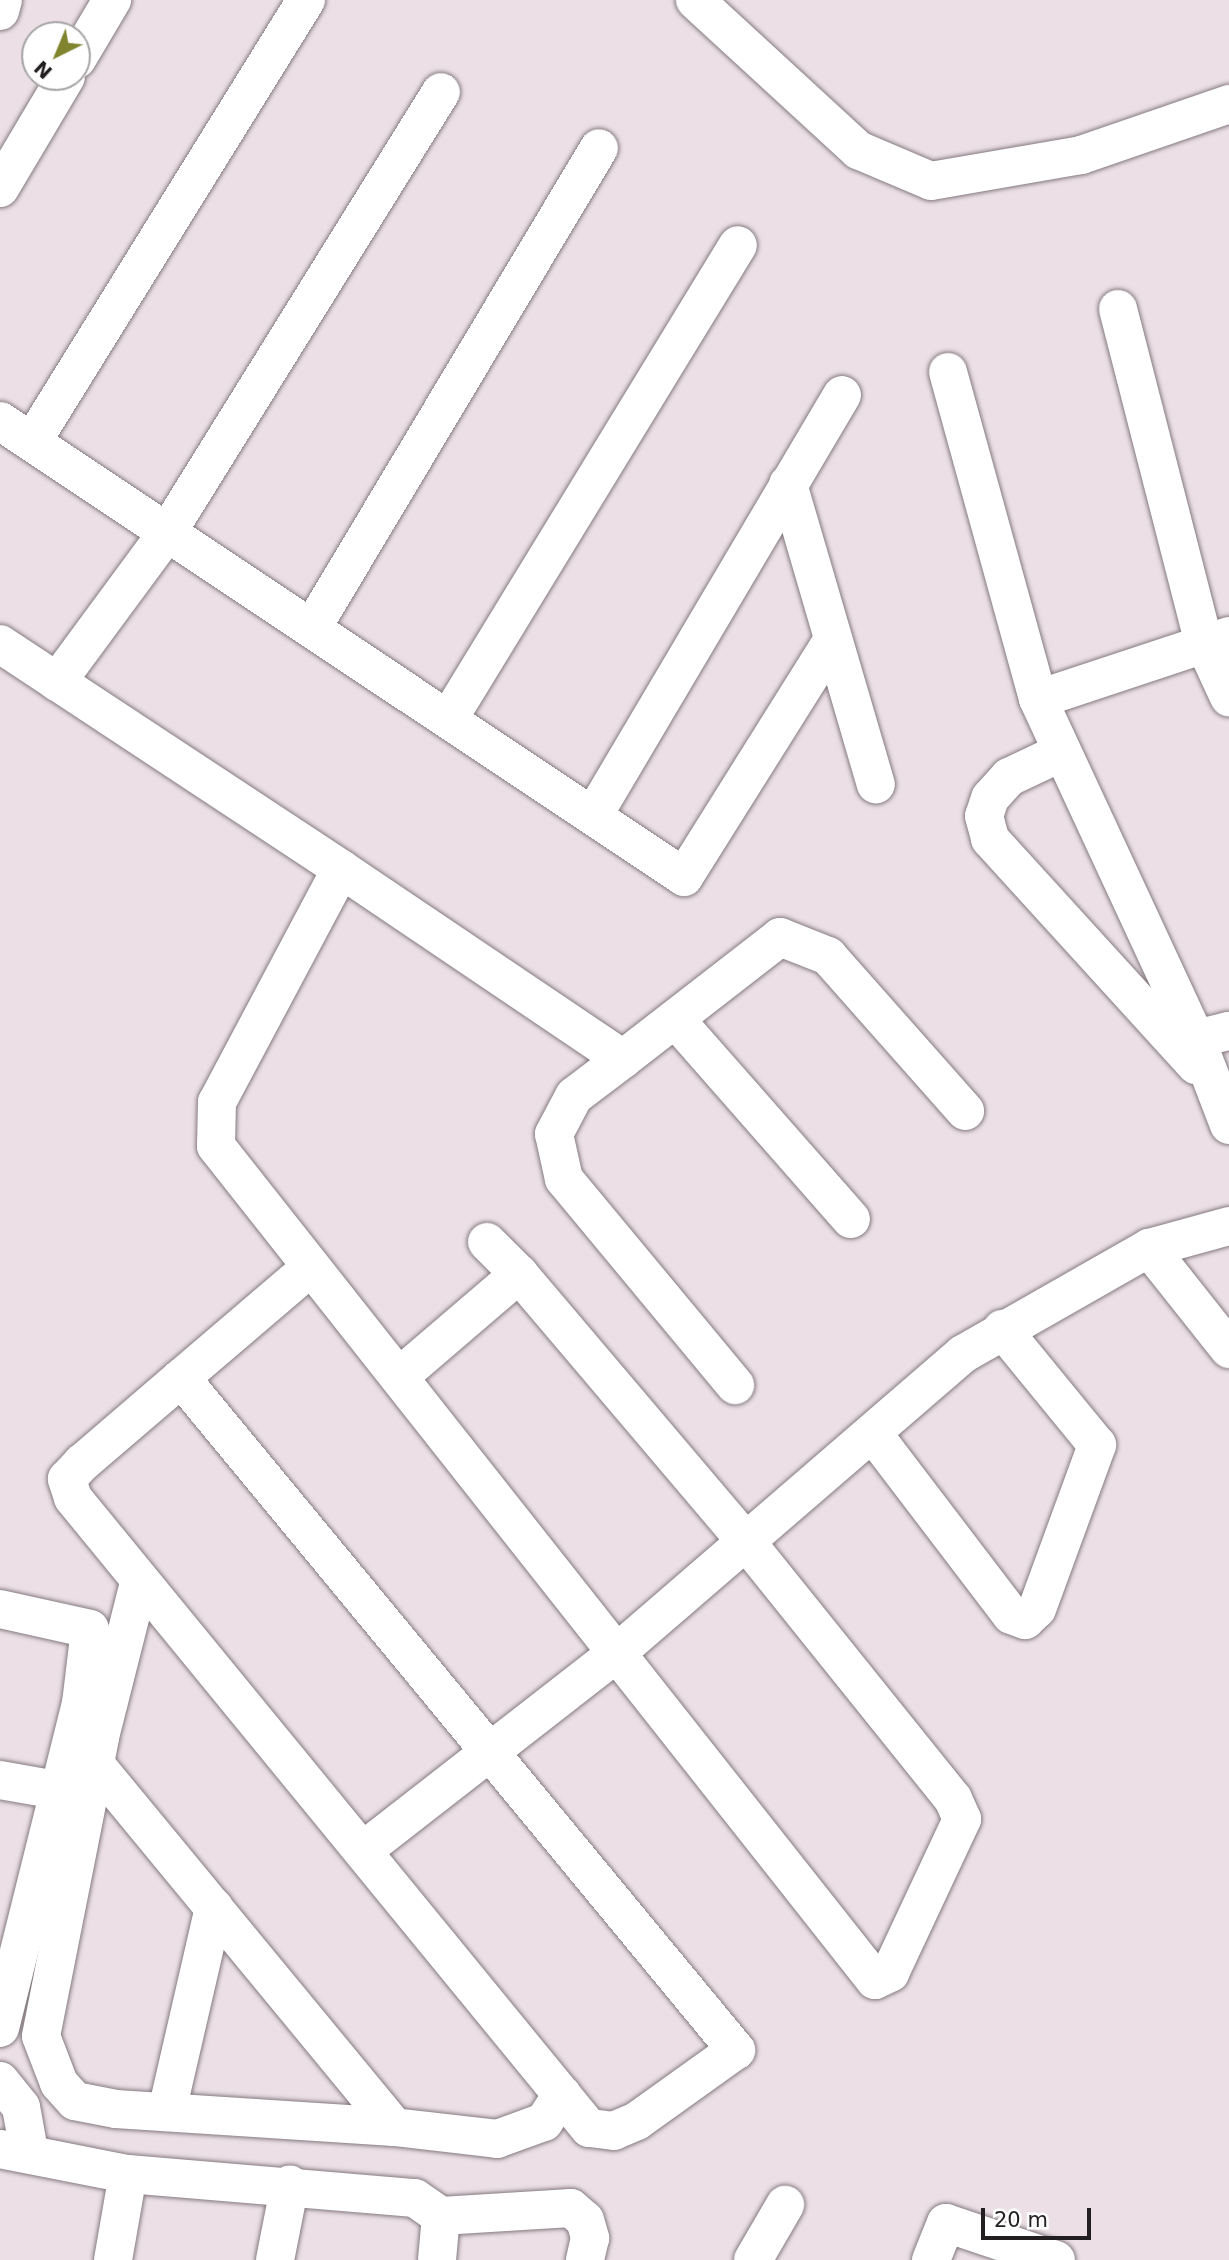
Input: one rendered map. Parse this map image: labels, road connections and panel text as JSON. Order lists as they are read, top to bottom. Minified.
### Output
{"scale_bar":"20 m","north":"bottom left"}
